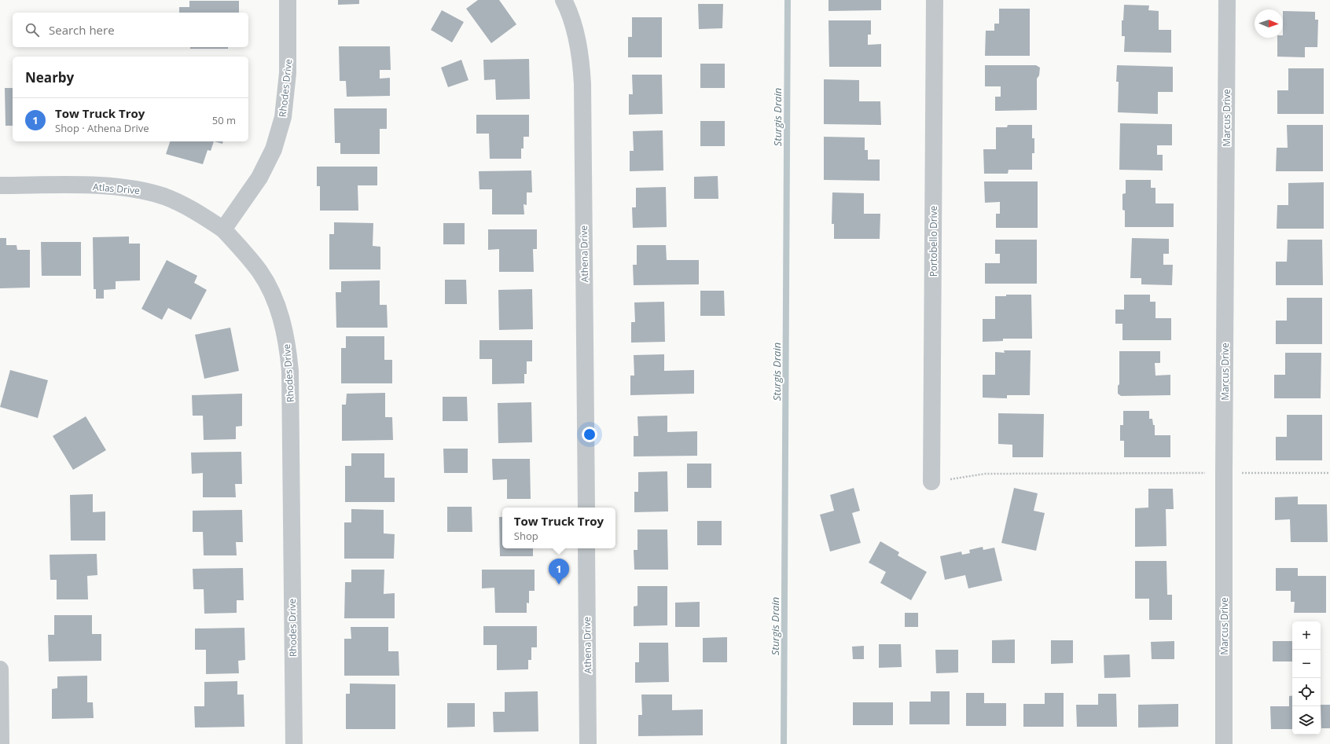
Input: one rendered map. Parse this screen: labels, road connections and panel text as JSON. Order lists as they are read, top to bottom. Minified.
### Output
{"streets":{"street":["Rhodes Drive","Marcus Drive","Atlas Drive","Portobello Drive","Athena Drive"]},"crossings":[["Rhodes Drive","Atlas Drive"]],"water":["Sturgis Drain"],"north":"right","page":{"search":"Search here","heading":"Nearby","list":[{"mark":"1","name":"Tow Truck Troy","note":"Shop · Athena Drive","value":"50 m"}],"popup":["Tow Truck Troy","Shop"],"pins":"1","map_buttons":["+","−"]}}
